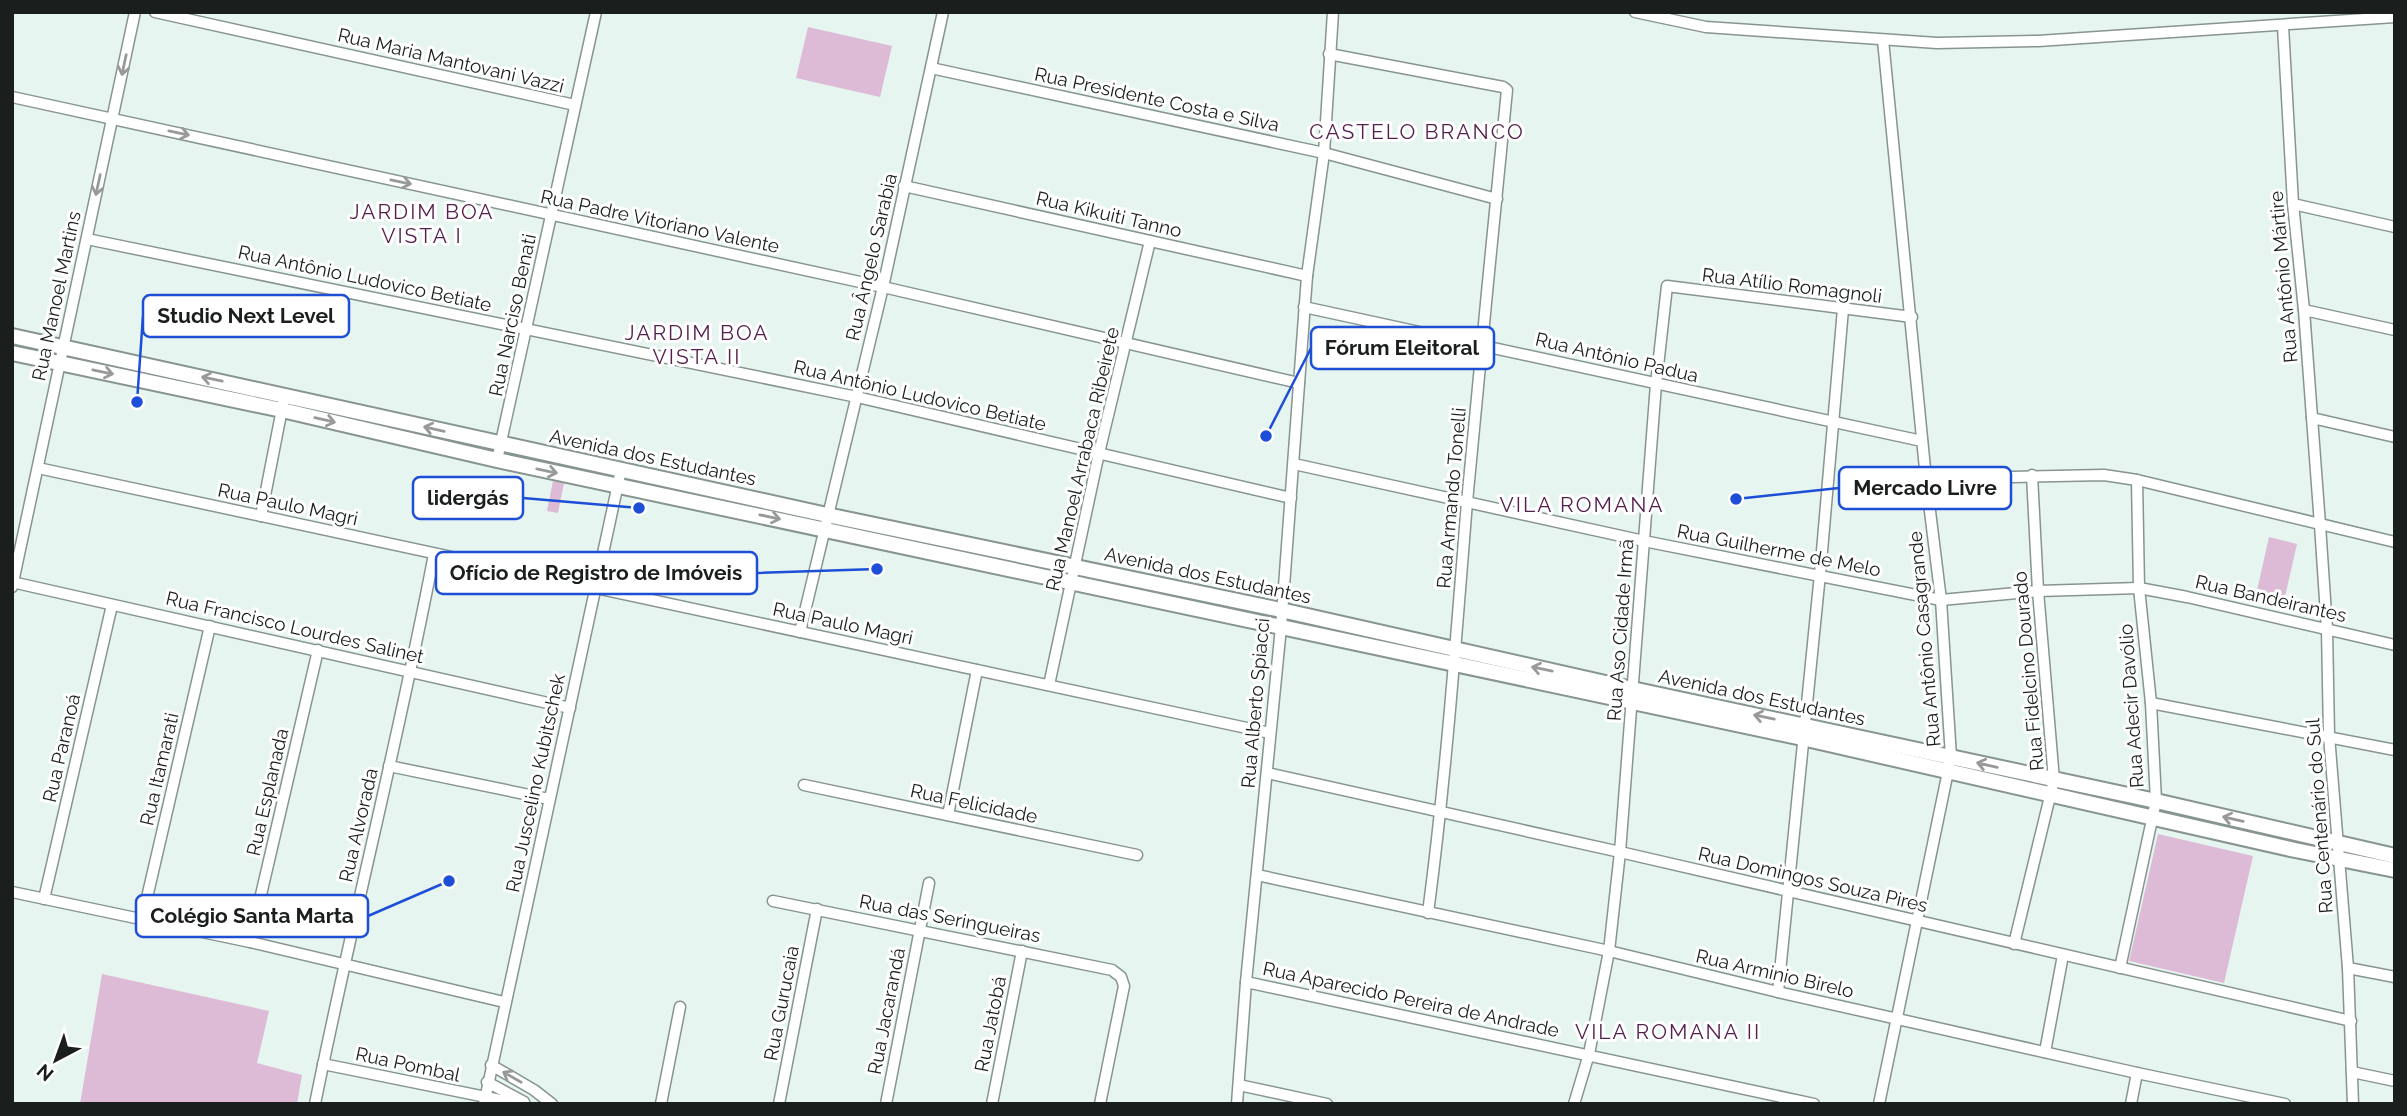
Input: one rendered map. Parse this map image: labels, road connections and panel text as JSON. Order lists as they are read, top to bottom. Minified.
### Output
{"streets":{"street":["Rua Maria Mantovani Vazzi","Rua Presidente Costa e Silva","Rua Kikuiti Tanno","Rua Padre Vitoriano Valente","Rua Ângelo Sarabia","Rua Antônio Mártire","Rua Antônio Ludovico Betiate","Rua Atílio Romagnoli","Rua Manoel Martins","Rua Narciso Benati","Rua Antônio Padua","Avenida dos Estudantes","Rua Manoel Arrabaca Ribeirete","Rua Armando Tonelli","Rua Paulo Magri","Rua Guilherme de Melo","Rua Bandeirantes","Rua Francisco Lourdes Salinet","Rua Aso Cidade Irmã","Rua Antônio Casagrande","Rua Fidelcino Dourado","Rua Alberto Spiacci","Rua Adecir Davólio","Rua Paranoá","Rua Itamarati","Rua Juscelino Kubitschek","Rua Esplanada","Rua Felicidade","Rua Centenário do Sul","Rua Alvorada","Rua Domingos Souza Pires","Rua das Seringueiras","Rua Arminio Birelo","Rua Aparecido Pereira de Andrade","Rua Gurucaia","Rua Jacarandá","Rua Jatobá","Rua Pombal"]},"crossings":[["Rua Maria Mantovani Vazzi","Rua Narciso Benati"],["Rua Presidente Costa e Silva","Rua Ângelo Sarabia"],["Rua Presidente Costa e Silva","Rua Armando Tonelli"],["Rua Presidente Costa e Silva","Rua Alberto Spiacci"],["Rua Kikuiti Tanno","Rua Ângelo Sarabia"],["Rua Kikuiti Tanno","Rua Manoel Arrabaca Ribeirete"],["Rua Kikuiti Tanno","Rua Alberto Spiacci"],["Rua Padre Vitoriano Valente","Rua Ângelo Sarabia"],["Rua Padre Vitoriano Valente","Rua Manoel Martins"],["Rua Padre Vitoriano Valente","Rua Narciso Benati"],["Rua Padre Vitoriano Valente","Rua Manoel Arrabaca Ribeirete"],["Rua Padre Vitoriano Valente","Rua Alberto Spiacci"],["Rua Ângelo Sarabia","Rua Antônio Ludovico Betiate"],["Rua Ângelo Sarabia","Avenida dos Estudantes"],["Rua Ângelo Sarabia","Rua Paulo Magri"],["Rua Antônio Mártire","Rua Centenário do Sul"],["Rua Antônio Ludovico Betiate","Rua Manoel Martins"],["Rua Antônio Ludovico Betiate","Rua Narciso Benati"],["Rua Antônio Ludovico Betiate","Rua Manoel Arrabaca Ribeirete"],["Rua Antônio Ludovico Betiate","Rua Alberto Spiacci"],["Rua Atílio Romagnoli","Rua Aso Cidade Irmã"],["Rua Atílio Romagnoli","Rua Antônio Casagrande"],["Rua Manoel Martins","Avenida dos Estudantes"],["Rua Manoel Martins","Rua Paulo Magri"],["Rua Manoel Martins","Rua Francisco Lourdes Salinet"],["Rua Narciso Benati","Avenida dos Estudantes"],["Rua Antônio Padua","Rua Armando Tonelli"],["Rua Antônio Padua","Rua Aso Cidade Irmã"],["Rua Antônio Padua","Rua Antônio Casagrande"],["Rua Antônio Padua","Rua Alberto Spiacci"],["Avenida dos Estudantes","Rua Manoel Arrabaca Ribeirete"],["Avenida dos Estudantes","Rua Armando Tonelli"],["Avenida dos Estudantes","Rua Aso Cidade Irmã"],["Avenida dos Estudantes","Rua Antônio Casagrande"],["Avenida dos Estudantes","Rua Fidelcino Dourado"],["Avenida dos Estudantes","Rua Alberto Spiacci"],["Avenida dos Estudantes","Rua Adecir Davólio"],["Avenida dos Estudantes","Rua Juscelino Kubitschek"],["Avenida dos Estudantes","Rua Centenário do Sul"],["Rua Manoel Arrabaca Ribeirete","Rua Paulo Magri"],["Rua Armando Tonelli","Rua Guilherme de Melo"],["Rua Armando Tonelli","Rua Alberto Spiacci"],["Rua Armando Tonelli","Rua Domingos Souza Pires"],["Rua Armando Tonelli","Rua Arminio Birelo"],["Rua Paulo Magri","Rua Alberto Spiacci"],["Rua Paulo Magri","Rua Juscelino Kubitschek"],["Rua Paulo Magri","Rua Alvorada"],["Rua Guilherme de Melo","Rua Bandeirantes"],["Rua Guilherme de Melo","Rua Aso Cidade Irmã"],["Rua Guilherme de Melo","Rua Antônio Casagrande"],["Rua Guilherme de Melo","Rua Fidelcino Dourado"],["Rua Guilherme de Melo","Rua Alberto Spiacci"],["Rua Guilherme de Melo","Rua Adecir Davólio"],["Rua Bandeirantes","Rua Adecir Davólio"],["Rua Bandeirantes","Rua Centenário do Sul"],["Rua Francisco Lourdes Salinet","Rua Paranoá"],["Rua Francisco Lourdes Salinet","Rua Itamarati"],["Rua Francisco Lourdes Salinet","Rua Juscelino Kubitschek"],["Rua Francisco Lourdes Salinet","Rua Esplanada"],["Rua Francisco Lourdes Salinet","Rua Alvorada"],["Rua Aso Cidade Irmã","Rua Domingos Souza Pires"],["Rua Aso Cidade Irmã","Rua Arminio Birelo"],["Rua Antônio Casagrande","Rua Domingos Souza Pires"],["Rua Antônio Casagrande","Rua Arminio Birelo"],["Rua Fidelcino Dourado","Rua Domingos Souza Pires"],["Rua Alberto Spiacci","Rua Domingos Souza Pires"],["Rua Alberto Spiacci","Rua Arminio Birelo"],["Rua Alberto Spiacci","Rua Aparecido Pereira de Andrade"],["Rua Adecir Davólio","Rua Domingos Souza Pires"],["Rua Juscelino Kubitschek","Rua Pombal"],["Rua Centenário do Sul","Rua Domingos Souza Pires"],["Rua Alvorada","Rua Pombal"],["Rua das Seringueiras","Rua Gurucaia"],["Rua das Seringueiras","Rua Jacarandá"],["Rua das Seringueiras","Rua Jatobá"]],"one_way":["Rua Manoel Martins"],"districts":["CASTELO BRANCO","JARDIM BOA VISTA I","JARDIM BOA VISTA II","VILA ROMANA","VILA ROMANA II"],"places":["Studio Next Level","Fórum Eleitoral","Mercado Livre","lidergás","Ofício de Registro de Imóveis","Colégio Santa Marta"],"north":"bottom left"}
